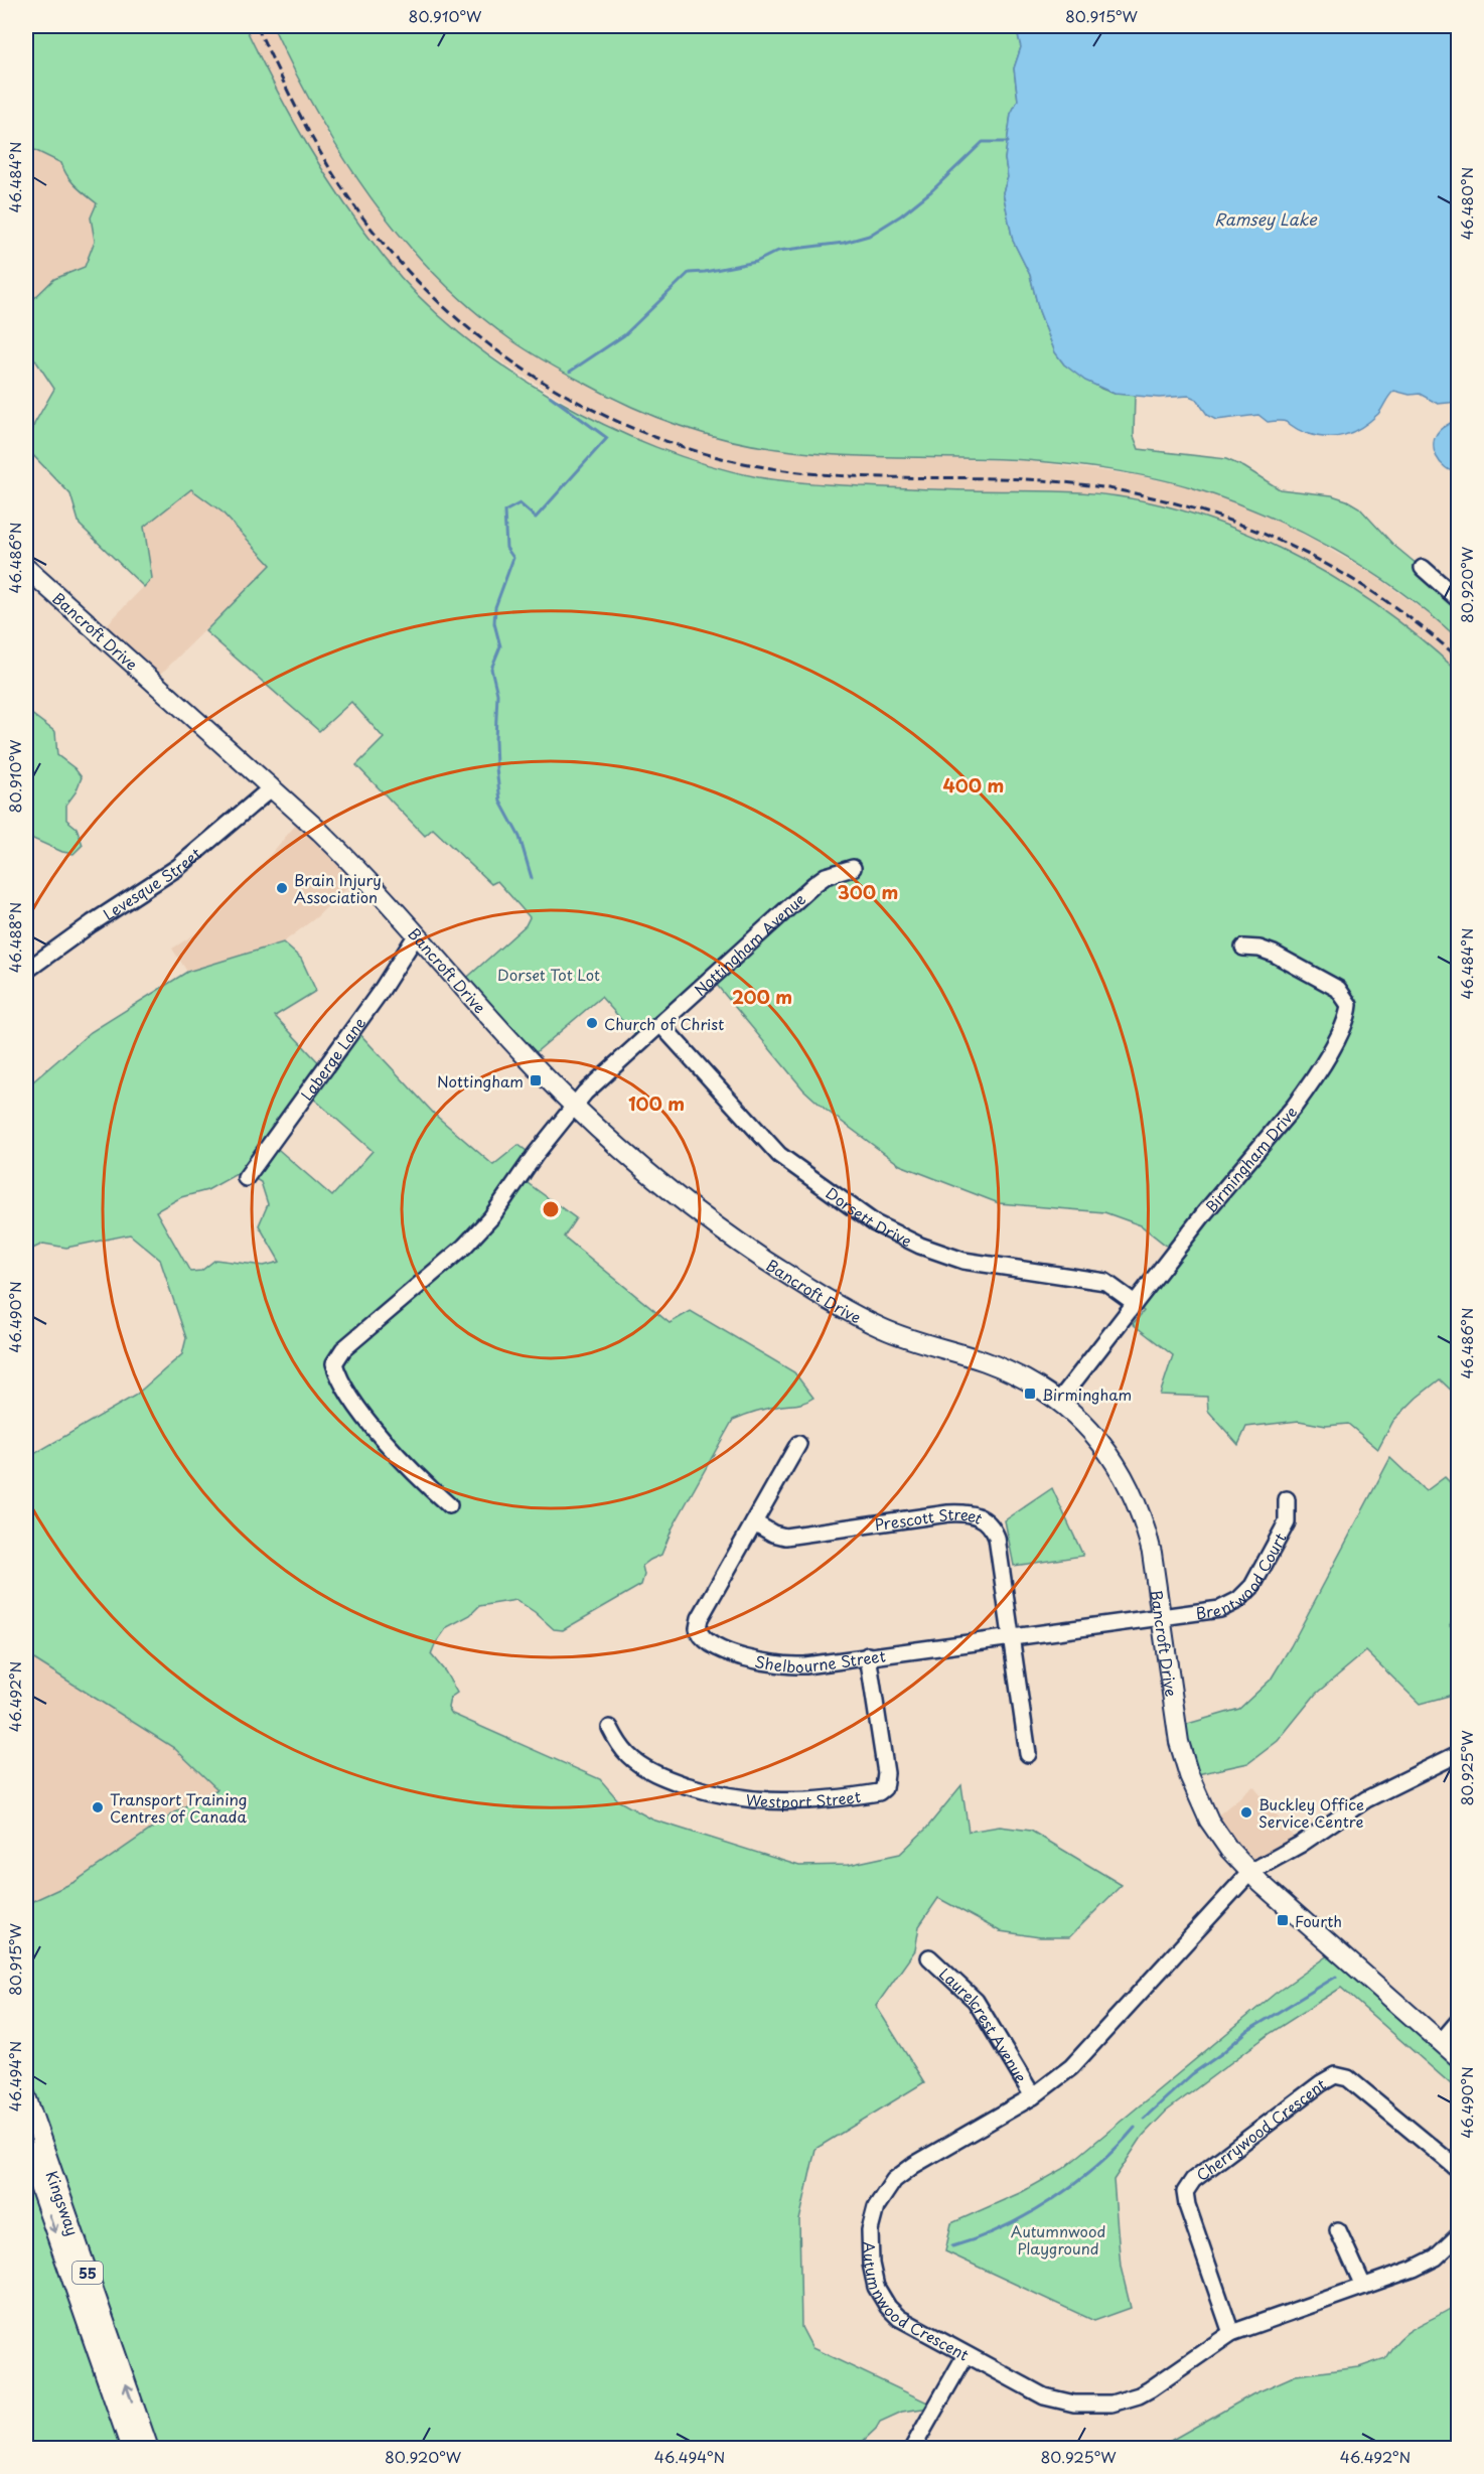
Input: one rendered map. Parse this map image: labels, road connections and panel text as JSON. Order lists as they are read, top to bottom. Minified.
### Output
{"streets":{"main road":["Bancroft Drive","Kingsway","55"],"street":["Levesque Street","Nottingham Avenue","Laberge Lane","Birmingham Drive","Dorsett Drive","Prescott Street","Brentwood Court","Shelbourne Street","Westport Street","Laurelcrest Avenue","Cherrywood Crescent","Autumnwood Crescent"]},"crossings":[["Bancroft Drive","Levesque Street"],["Bancroft Drive","Nottingham Avenue"],["Bancroft Drive","Laberge Lane"],["Bancroft Drive","Birmingham Drive"],["Bancroft Drive","Brentwood Court"],["Bancroft Drive","Shelbourne Street"],["Bancroft Drive","Autumnwood Crescent"],["Nottingham Avenue","Dorsett Drive"],["Birmingham Drive","Dorsett Drive"],["Prescott Street","Shelbourne Street"],["Brentwood Court","Shelbourne Street"],["Shelbourne Street","Westport Street"],["Laurelcrest Avenue","Autumnwood Crescent"],["Cherrywood Crescent","Autumnwood Crescent"]],"water":["Ramsey Lake"],"parks":["Dorset Tot Lot","Autumnwood Playground"],"places":{"other":["Brain Injury Association","Church of Christ","Transport Training Centres of Canada","Buckley Office Service Centre"],"transit":["Nottingham","Birmingham","Fourth"]},"coordinates":["80.910°W","80.915°W","46.484°N","46.480°N","46.486°N","80.920°W","46.488°N","46.490°N","46.492°N","80.925°W","46.494°N"],"rings":["400 m","300 m","200 m","100 m"]}
